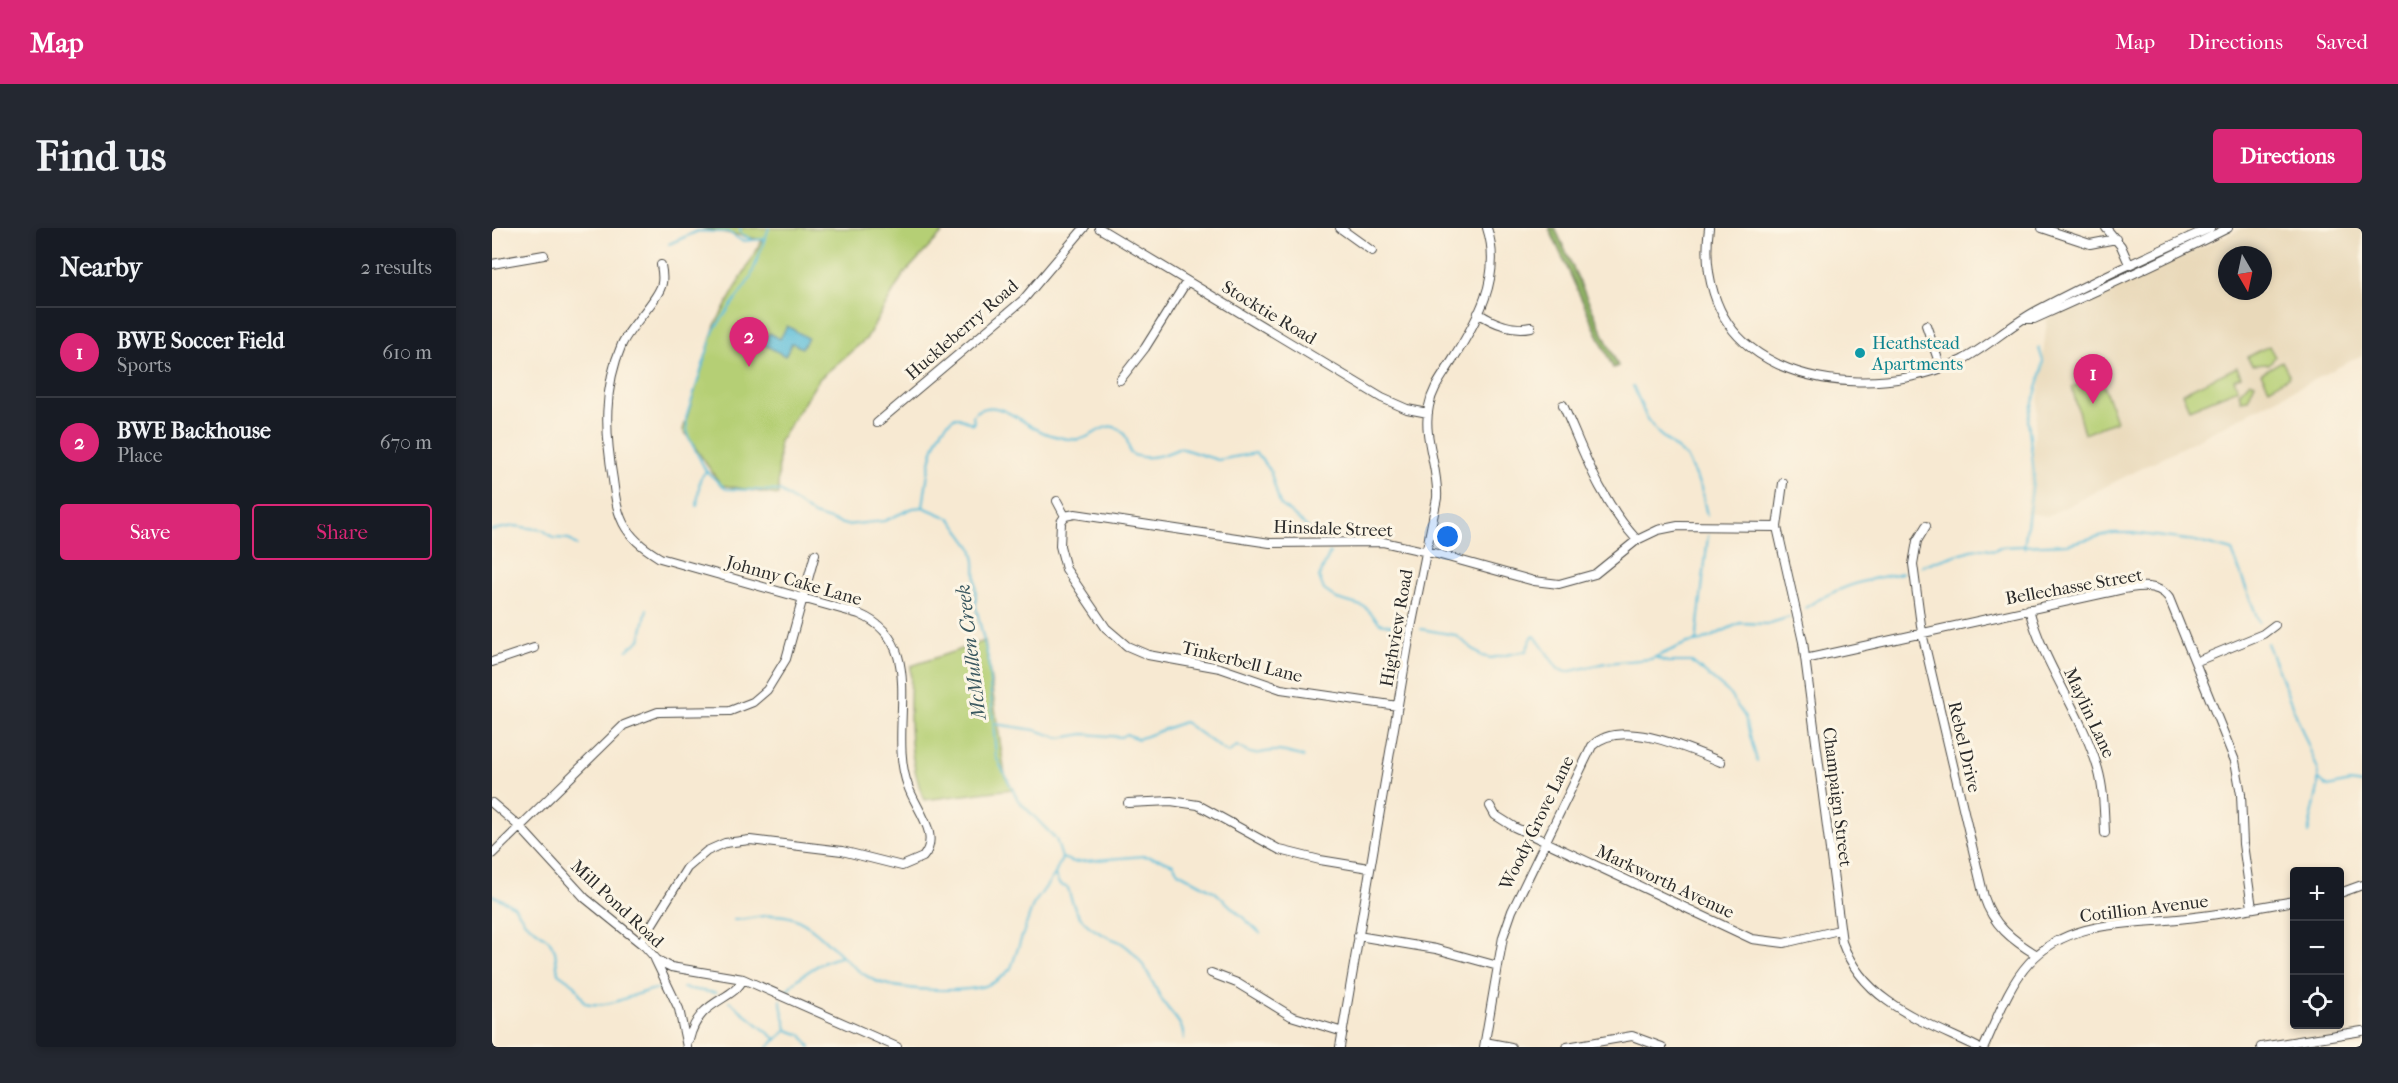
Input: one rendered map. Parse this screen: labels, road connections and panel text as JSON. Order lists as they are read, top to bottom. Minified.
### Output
{"streets":{"street":["Stocktie Road","Huckleberry Road","Hinsdale Street","Johnny Cake Lane","Bellechasse Street","Highview Road","Tinkerbell Lane","Maylin Lane","Rebel Drive","Champaign Street","Woody Grove Lane","Markworth Avenue","Mill Pond Road","Cotillion Avenue"]},"crossings":[["Stocktie Road","Highview Road"],["Hinsdale Street","Highview Road"],["Hinsdale Street","Tinkerbell Lane"],["Hinsdale Street","Champaign Street"],["Johnny Cake Lane","Mill Pond Road"],["Bellechasse Street","Maylin Lane"],["Bellechasse Street","Rebel Drive"],["Bellechasse Street","Champaign Street"],["Bellechasse Street","Cotillion Avenue"],["Highview Road","Tinkerbell Lane"],["Rebel Drive","Cotillion Avenue"],["Champaign Street","Markworth Avenue"],["Woody Grove Lane","Markworth Avenue"]],"water":["McMullen Creek"],"places":["Heathstead Apartments"],"north":"bottom","page":{"header":"Map","nav":["Map","Directions","Saved"],"buttons":["Directions",["Save","Share"]],"title":"Find us","heading":["Nearby","2 results"],"list":[{"mark":"1","name":"BWE Soccer Field","note":"Sports","value":"610 m"},{"mark":"2","name":"BWE Backhouse","note":"Place","value":"670 m"}],"pins":["2","1"],"map_buttons":["+","−"]}}
